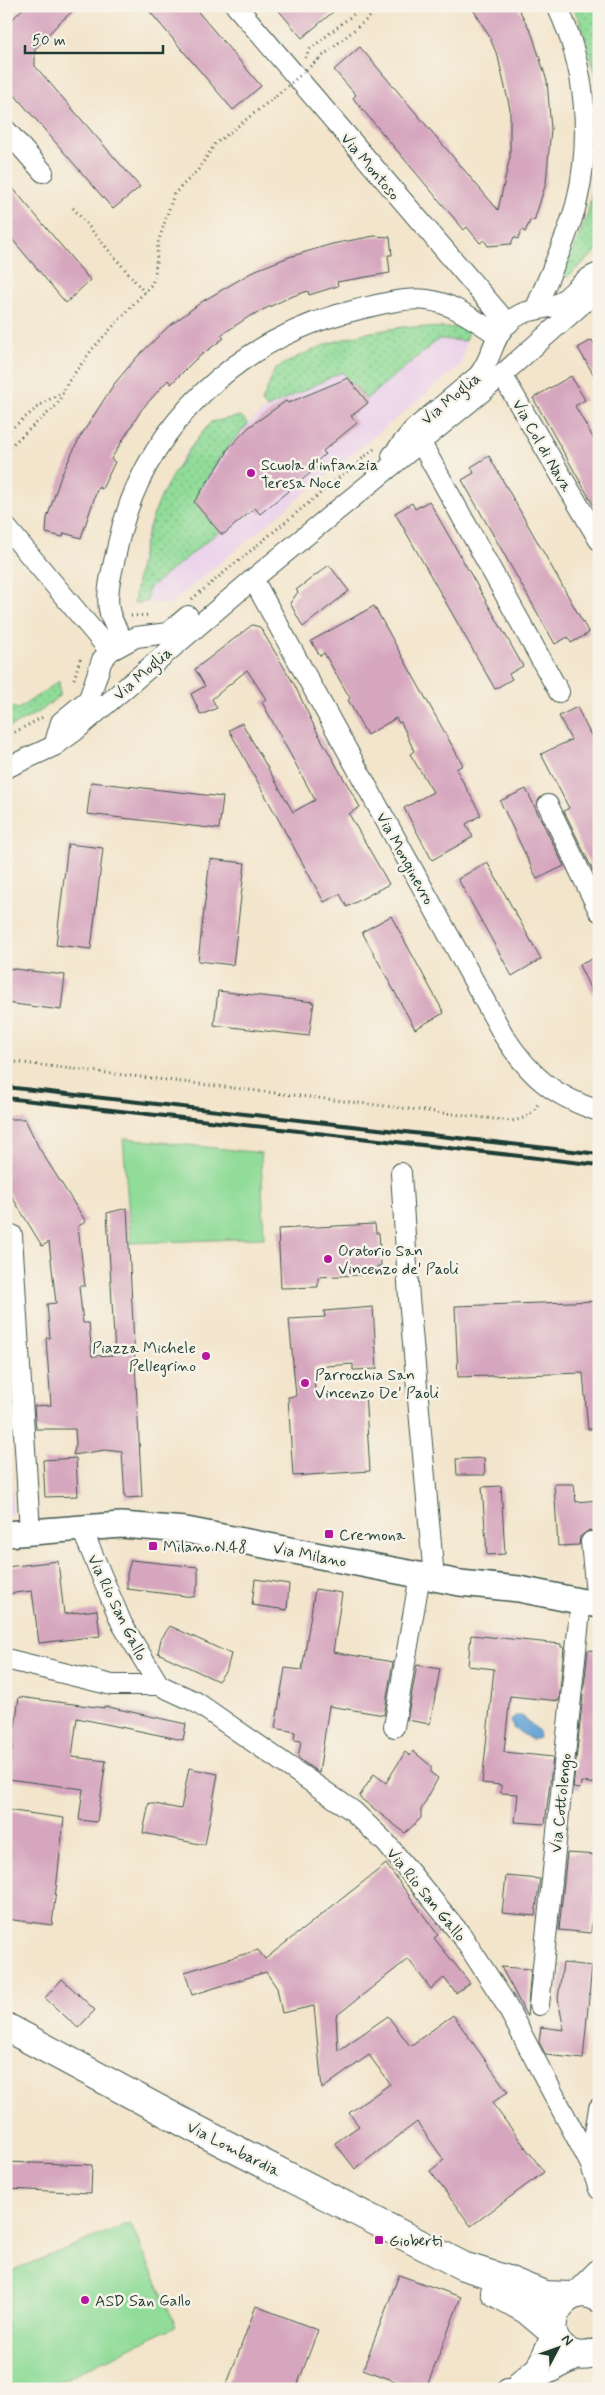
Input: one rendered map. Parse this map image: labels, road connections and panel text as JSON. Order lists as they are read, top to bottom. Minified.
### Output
{"streets":{"main road":["Via Lombardia"],"street":["Via Montoso","Via Moglia","Via Col di Nava","Via Monginevro","Via Milano","Via Rio San Gallo","Via Cottolengo"]},"crossings":[["Via Montoso","Via Moglia"],["Via Moglia","Via Col di Nava"],["Via Moglia","Via Monginevro"],["Via Milano","Via Rio San Gallo"],["Via Milano","Via Cottolengo"]],"places":{"other":["Scuola d'infanzia Teresa Noce","Oratorio San Vincenzo de' Paoli","Piazza Michele Pellegrino","Parrocchia San Vincenzo De' Paoli","ASD San Gallo"],"transit":["Cremona","Milano N.48","Gioberti"]},"scale_bar":"50 m","north":"top right"}
